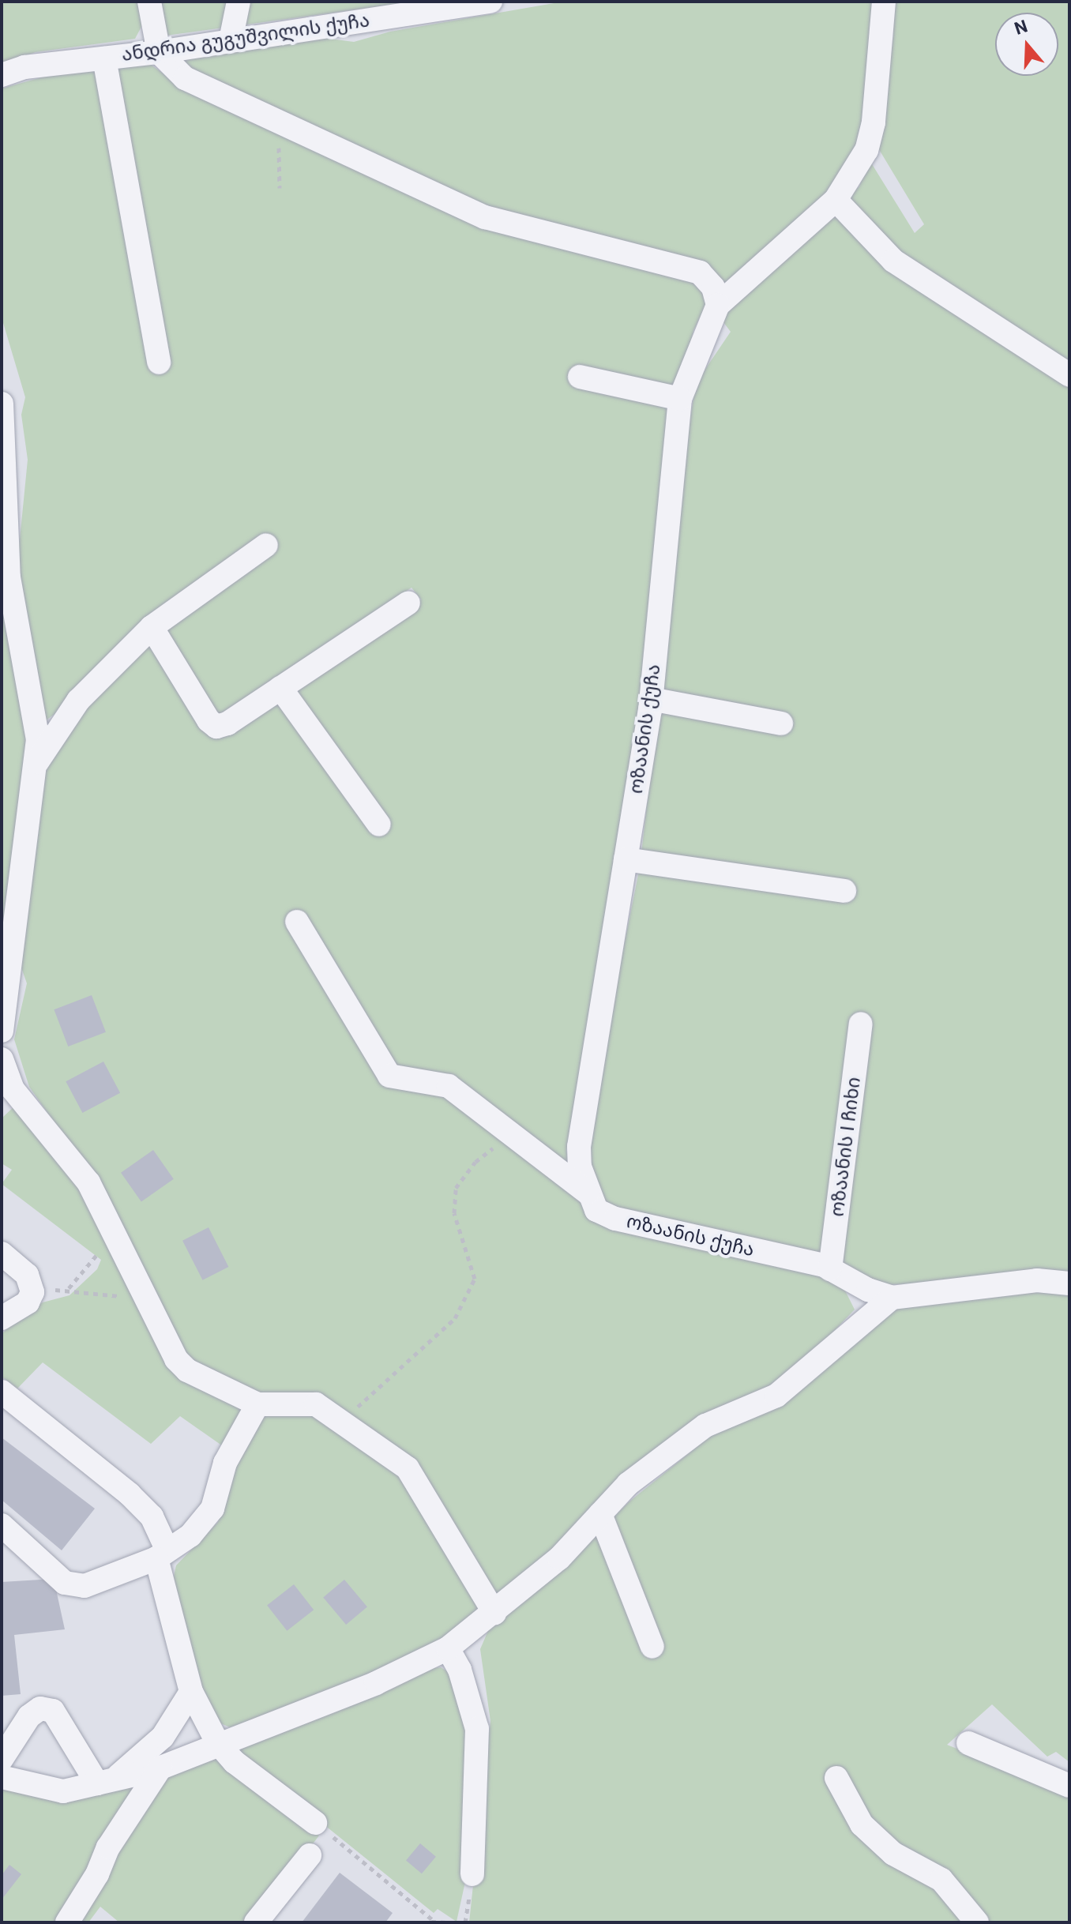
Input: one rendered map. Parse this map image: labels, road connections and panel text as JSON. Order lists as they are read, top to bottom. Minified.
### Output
{"streets":{"street":["ანდრია გუგუშვილის ქუჩა","ოზაანის ქუჩა","ოზაანის I ჩიხი"]},"crossings":[["ოზაანის ქუჩა","ოზაანის I ჩიხი"]],"north":"top"}
